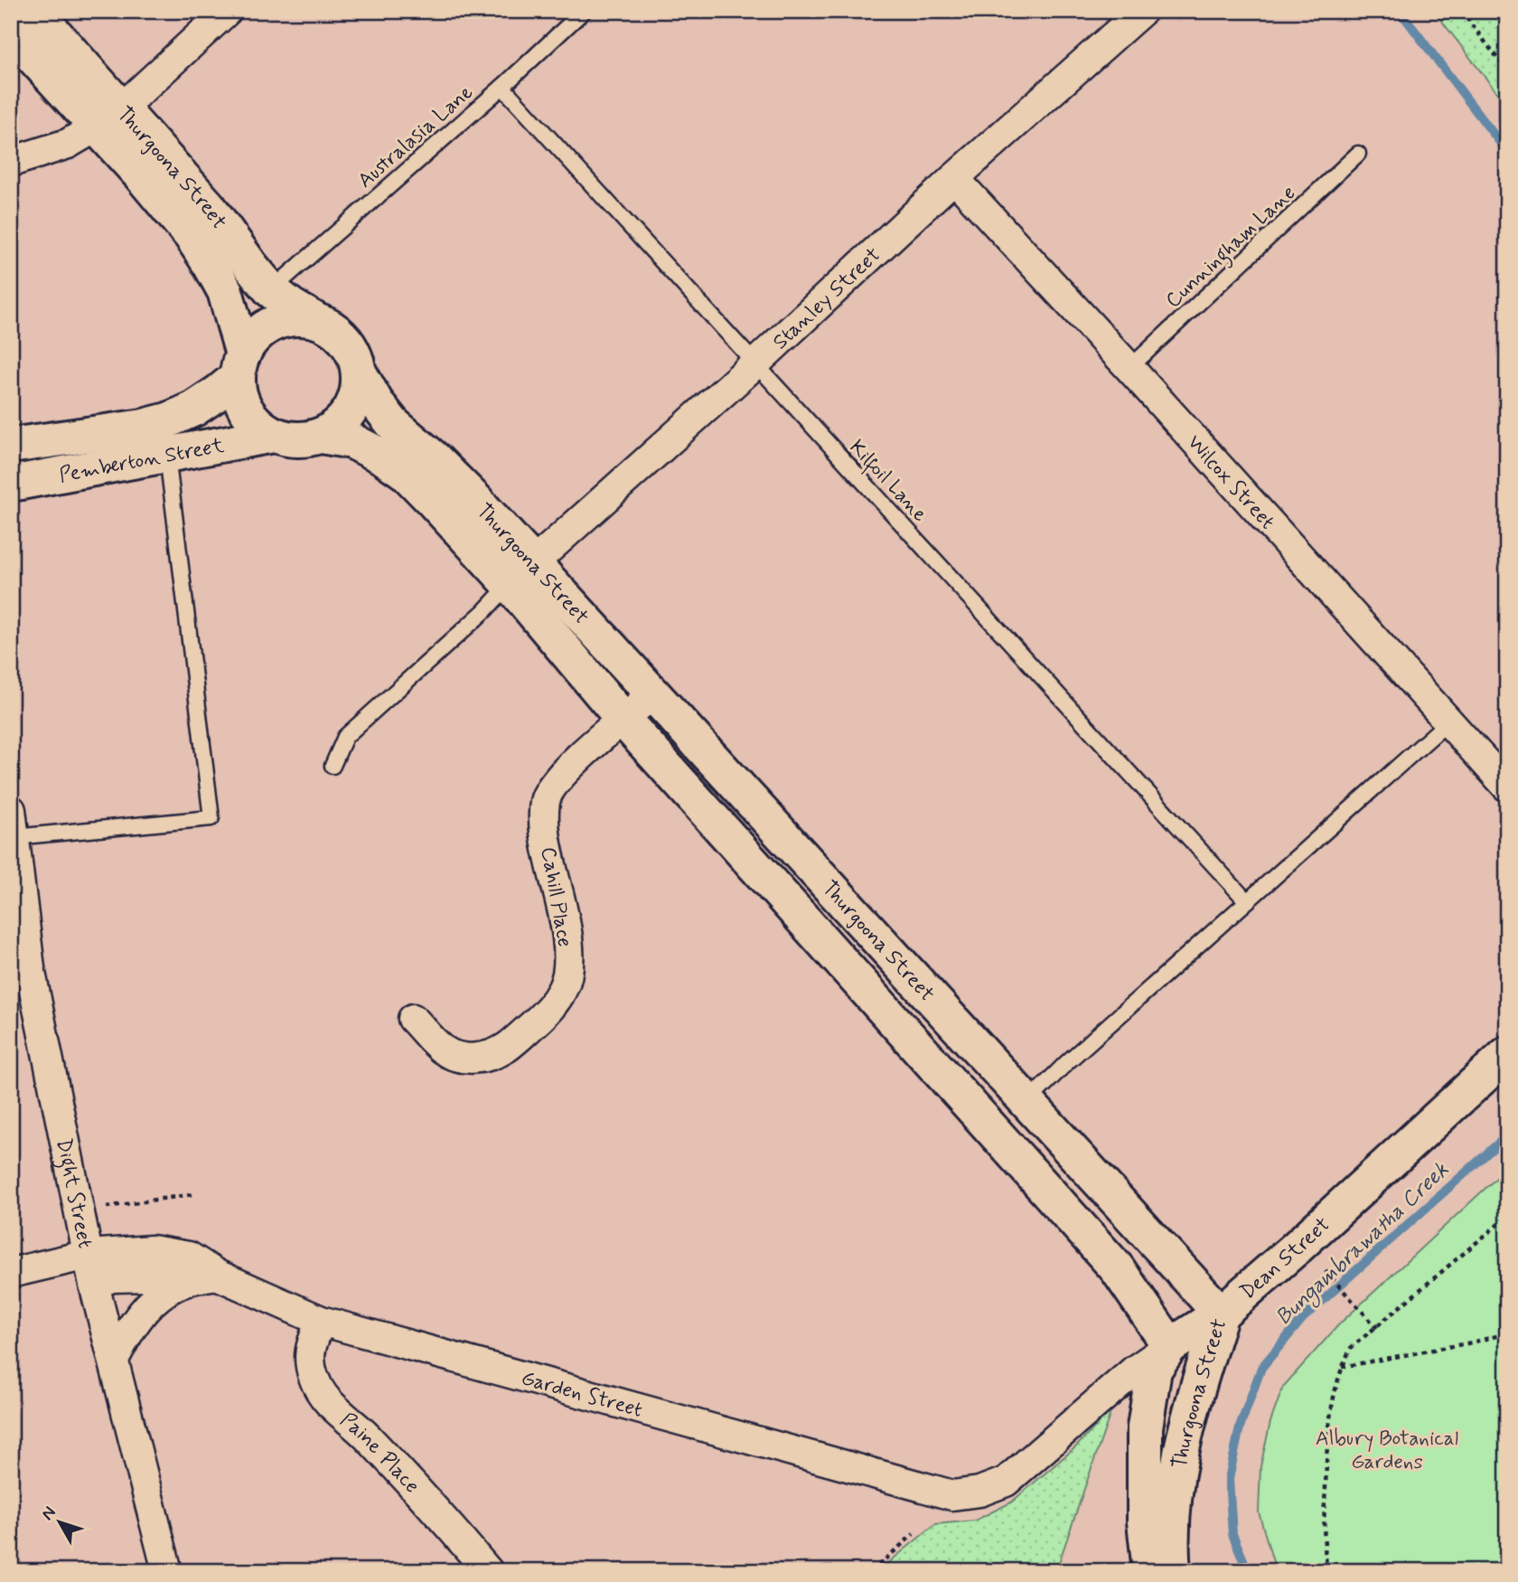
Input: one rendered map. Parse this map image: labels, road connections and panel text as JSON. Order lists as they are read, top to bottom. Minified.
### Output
{"streets":{"main road":["Thurgoona Street","Pemberton Street","Dean Street"],"street":["Stanley Street","Wilcox Street","Cahill Place","Dight Street","Garden Street","Paine Place"],"lane":["Australasia Lane","Cunningham Lane","Kilfoil Lane"]},"crossings":[["Australasia Lane","Thurgoona Street"],["Australasia Lane","Kilfoil Lane"],["Thurgoona Street","Stanley Street"],["Thurgoona Street","Pemberton Street"],["Thurgoona Street","Cahill Place"],["Thurgoona Street","Dean Street"],["Cunningham Lane","Wilcox Street"],["Stanley Street","Kilfoil Lane"],["Stanley Street","Wilcox Street"],["Dight Street","Garden Street"],["Dean Street","Garden Street"],["Garden Street","Paine Place"]],"water":["Bungambrawatha Creek"],"parks":["Albury Botanical Gardens"],"north":"top left"}
